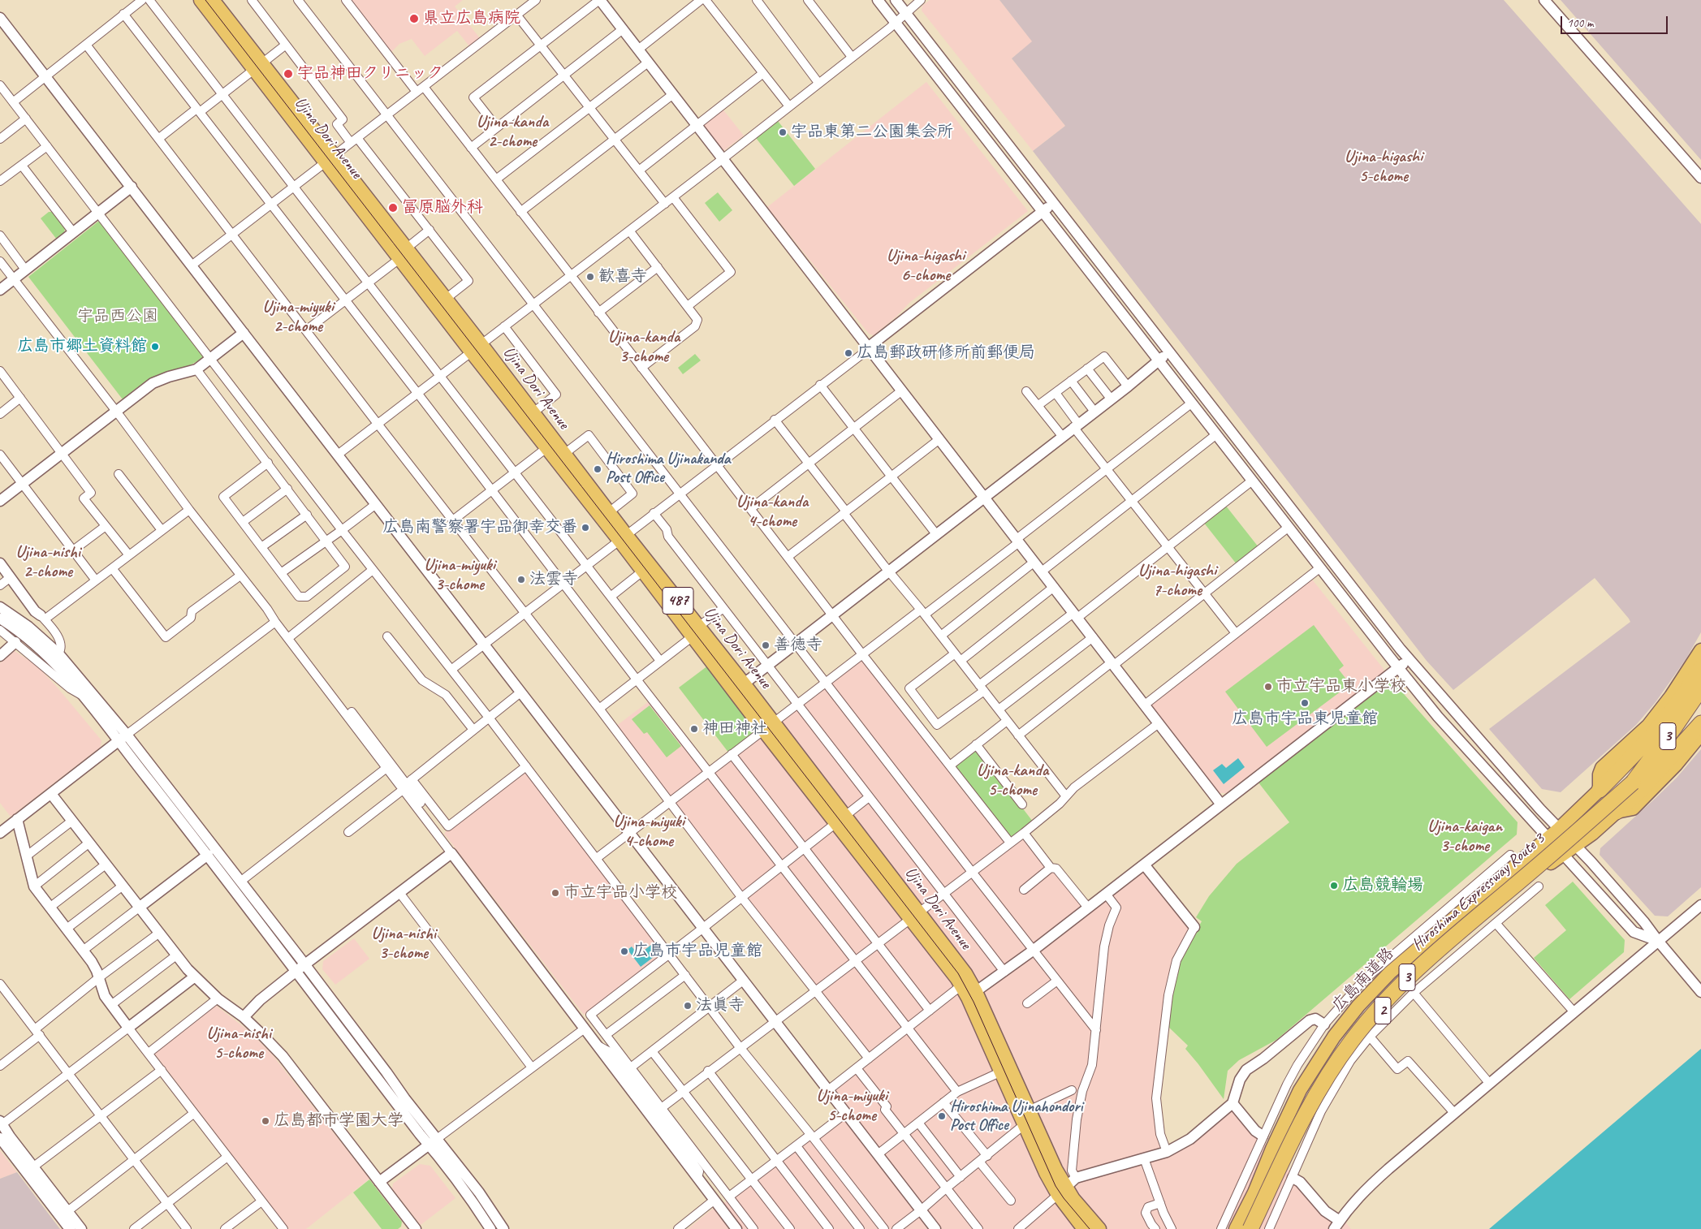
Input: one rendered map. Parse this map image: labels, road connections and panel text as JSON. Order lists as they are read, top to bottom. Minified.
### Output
{"streets":{"highway":["Ujina Dori Avenue","487","3","Hiroshima Expressway Route 3","広島南道路","2"]},"districts":["Ujina-kanda 2-chome","Ujina-higashi 5-chome","Ujina-higashi 6-chome","Ujina-miyuki 2-chome","Ujina-kanda 3-chome","Ujina-kanda 4-chome","Ujina-nishi 2-chome","Ujina-miyuki 3-chome","Ujina-higashi 7-chome","Ujina-kanda 5-chome","Ujina-miyuki 4-chome","Ujina-kaigan 3-chome","Ujina-nishi 3-chome","Ujina-nishi 5-chome","Ujina-miyuki 5-chome"],"parks":["宇品西公園"],"places":["県立広島病院","宇品神田クリニック","宇品東第二公園集会所","冨原脳外科","歓喜寺","広島市郷土資料館","広島郵政研修所前郵便局","Hiroshima Ujinakanda Post Office","広島南警察署宇品御幸交番","法雲寺","善徳寺","市立宇品東小学校","広島市宇品東児童館","神田神社","広島競輪場","市立宇品小学校","広島市宇品児童館","法眞寺","Hiroshima Ujinahondori Post Office","広島都市学園大学"],"scale_bar":"100 m"}
